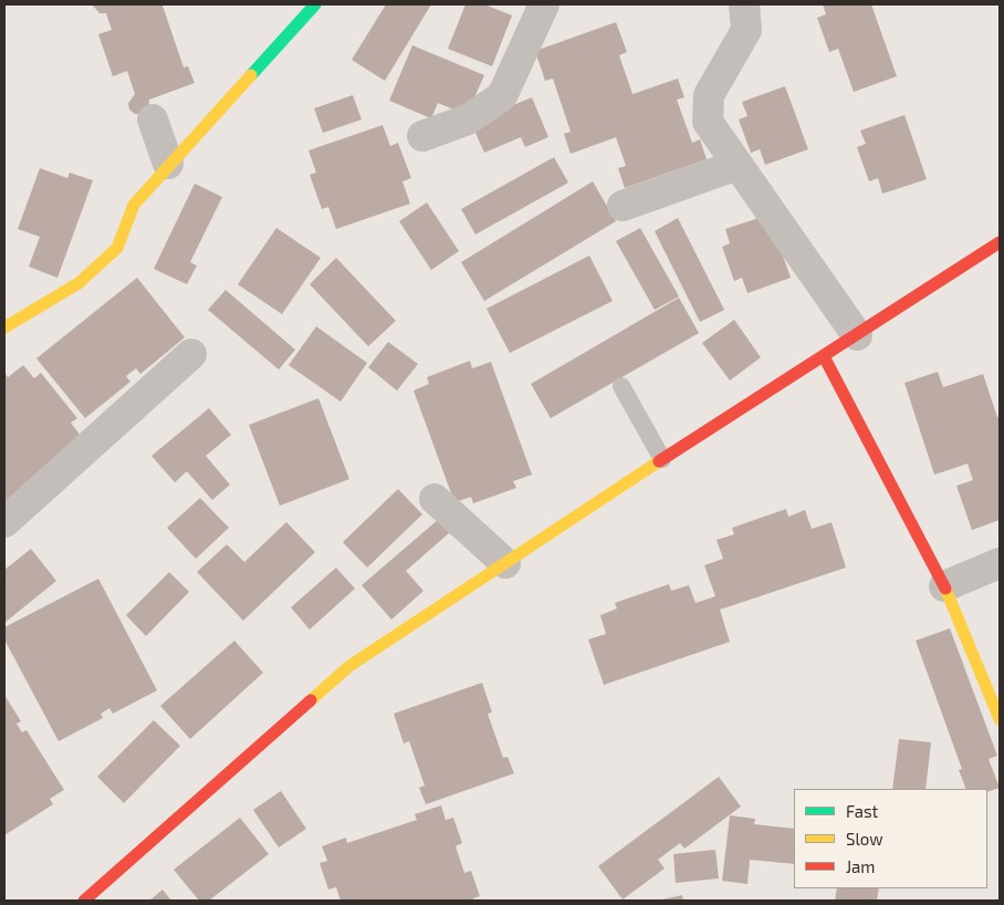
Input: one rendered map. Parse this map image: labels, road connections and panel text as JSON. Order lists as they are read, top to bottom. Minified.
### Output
{"legend":["Fast","Slow","Jam"]}
